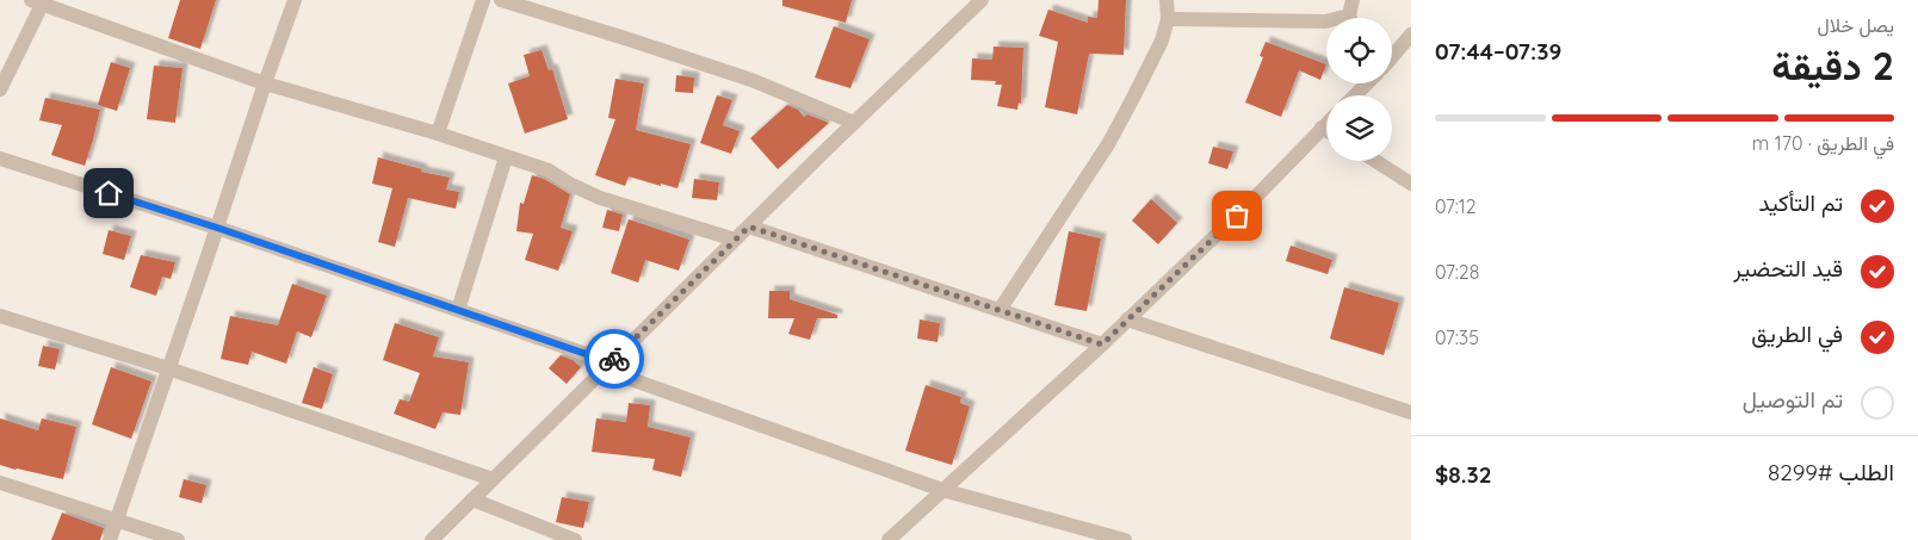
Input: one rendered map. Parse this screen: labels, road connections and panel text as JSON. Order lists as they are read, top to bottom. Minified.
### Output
{"page":{"heading":["2 دقيقة","يصل خلال","07:39–07:44"],"panel":["الطلب #8299","$8.32"],"bar":"في الطريق · 170 m","list":[["تم التأكيد","07:12"],["قيد التحضير","07:28"],["في الطريق","07:35"],"تم التوصيل"]}}
